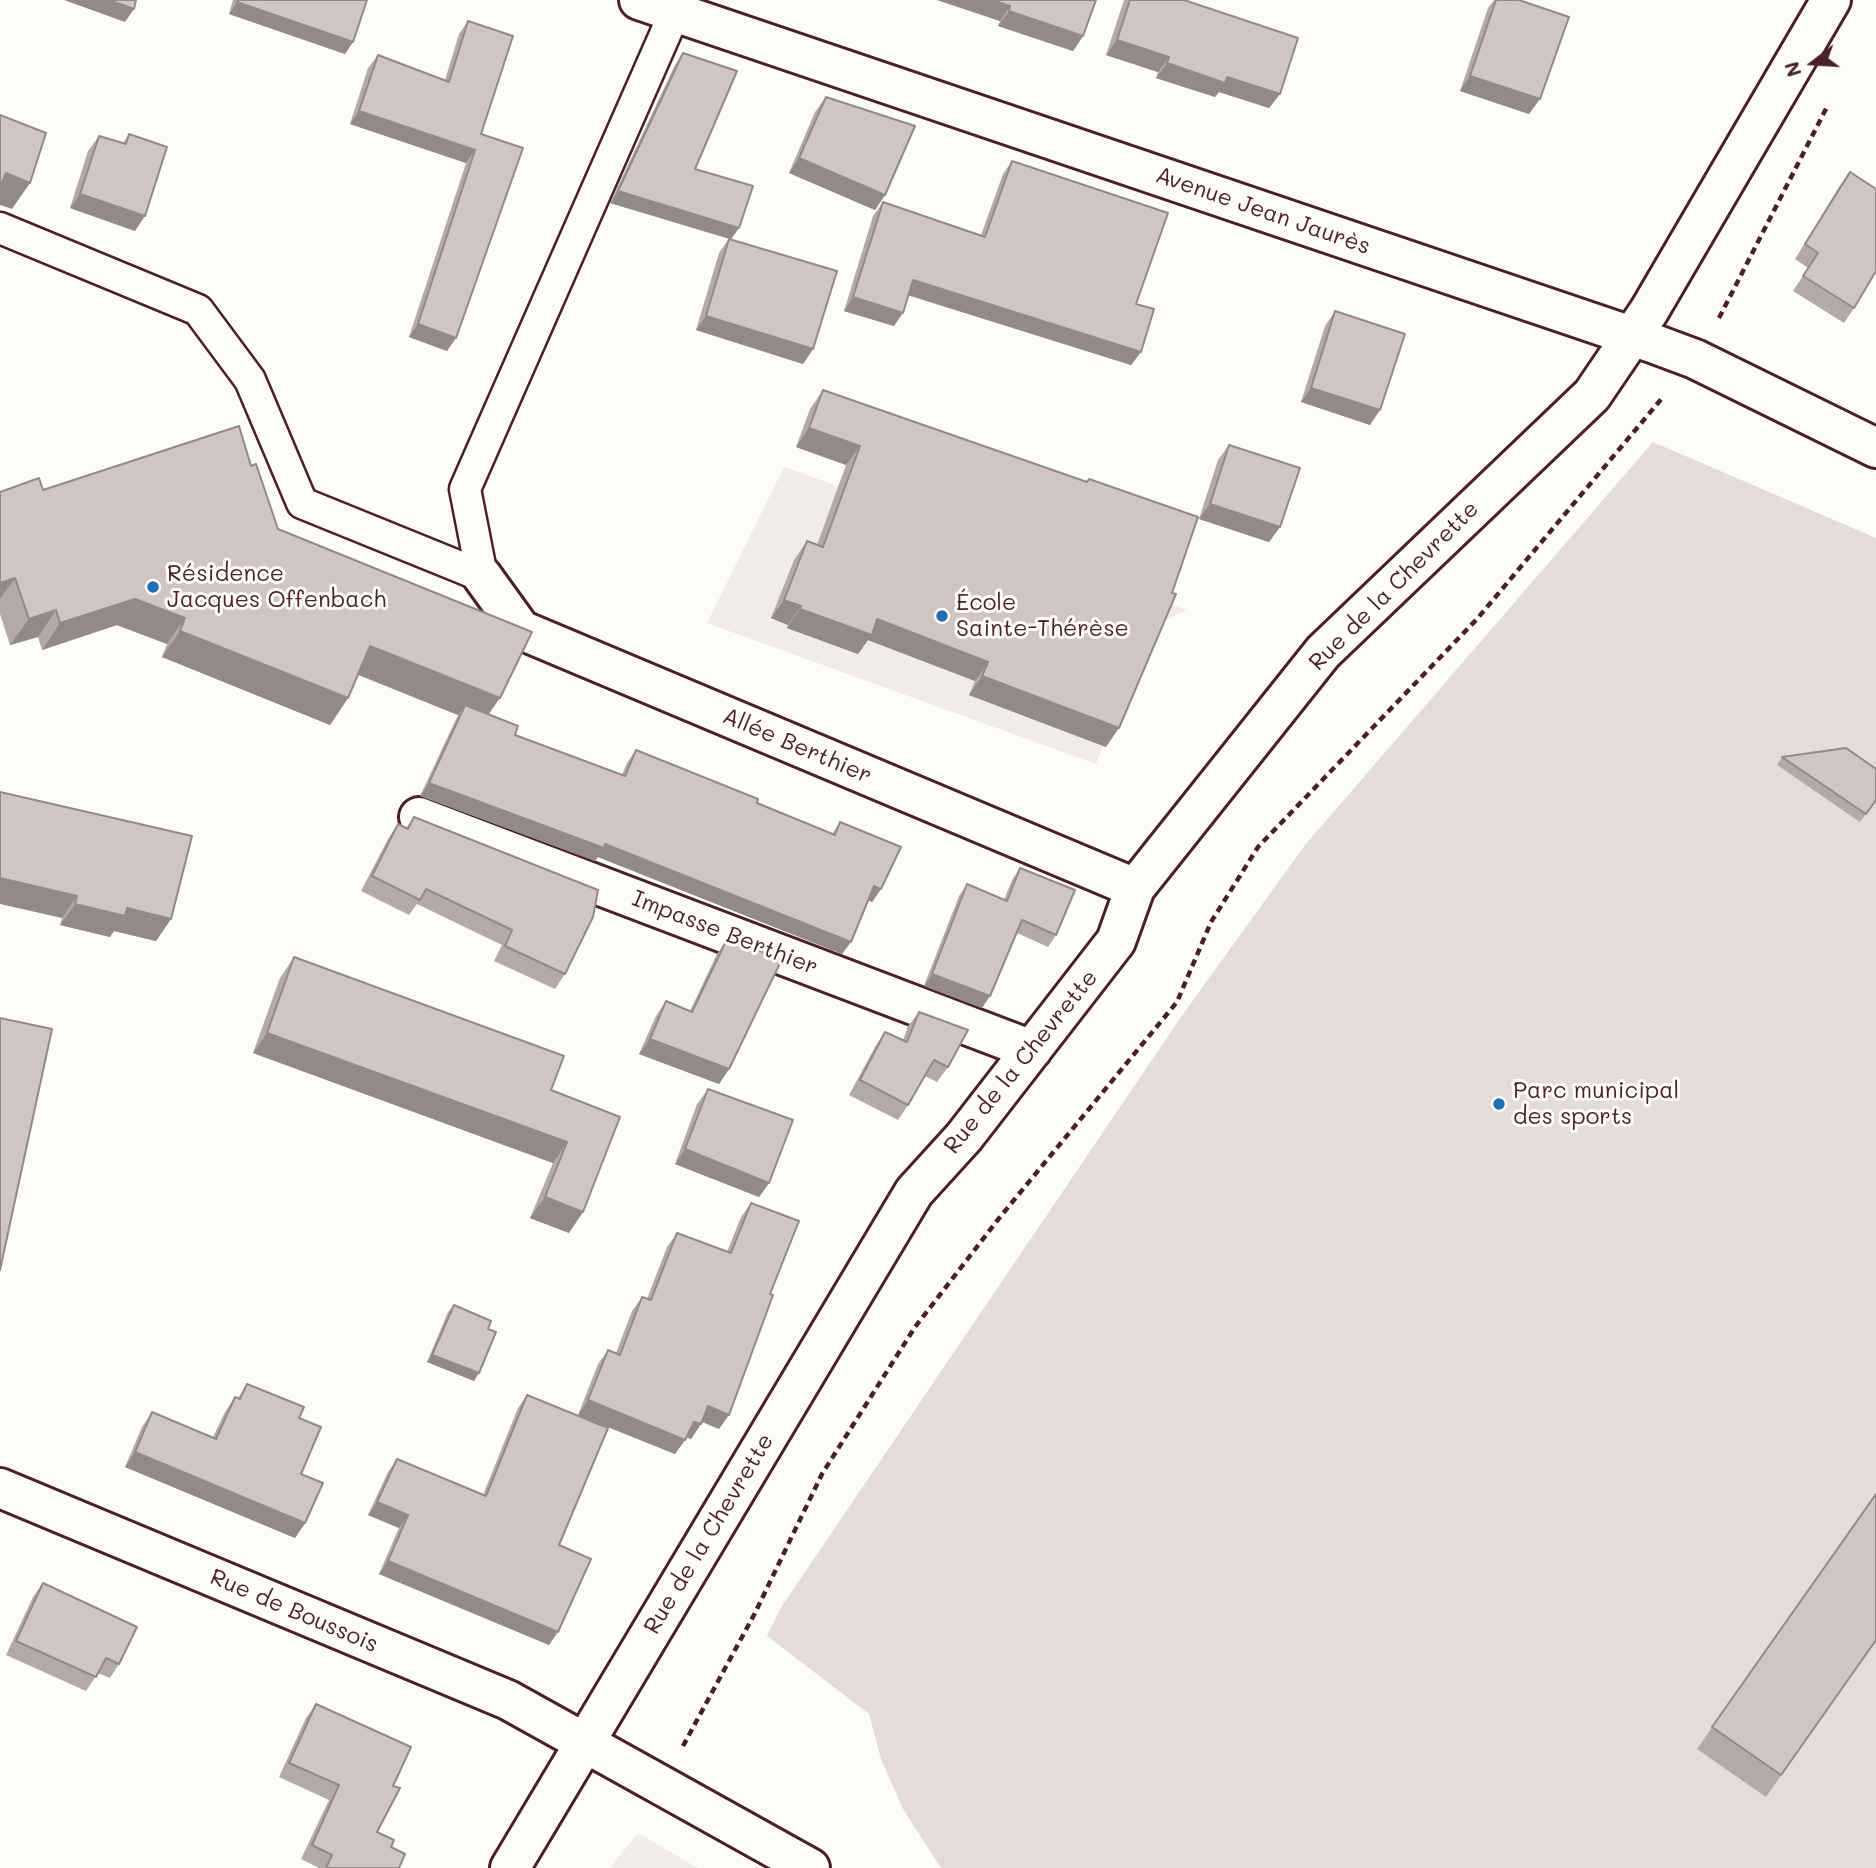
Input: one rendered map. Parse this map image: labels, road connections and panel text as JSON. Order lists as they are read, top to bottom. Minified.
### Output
{"streets":{"street":["Avenue Jean Jaurès","Rue de la Chevrette","Allée Berthier","Impasse Berthier","Rue de Boussois"]},"crossings":[["Avenue Jean Jaurès","Rue de la Chevrette"],["Rue de la Chevrette","Allée Berthier"],["Rue de la Chevrette","Impasse Berthier"],["Rue de la Chevrette","Rue de Boussois"]],"places":["Résidence Jacques Offenbach","École Sainte-Thérèse","Parc municipal des sports"],"north":"left"}
